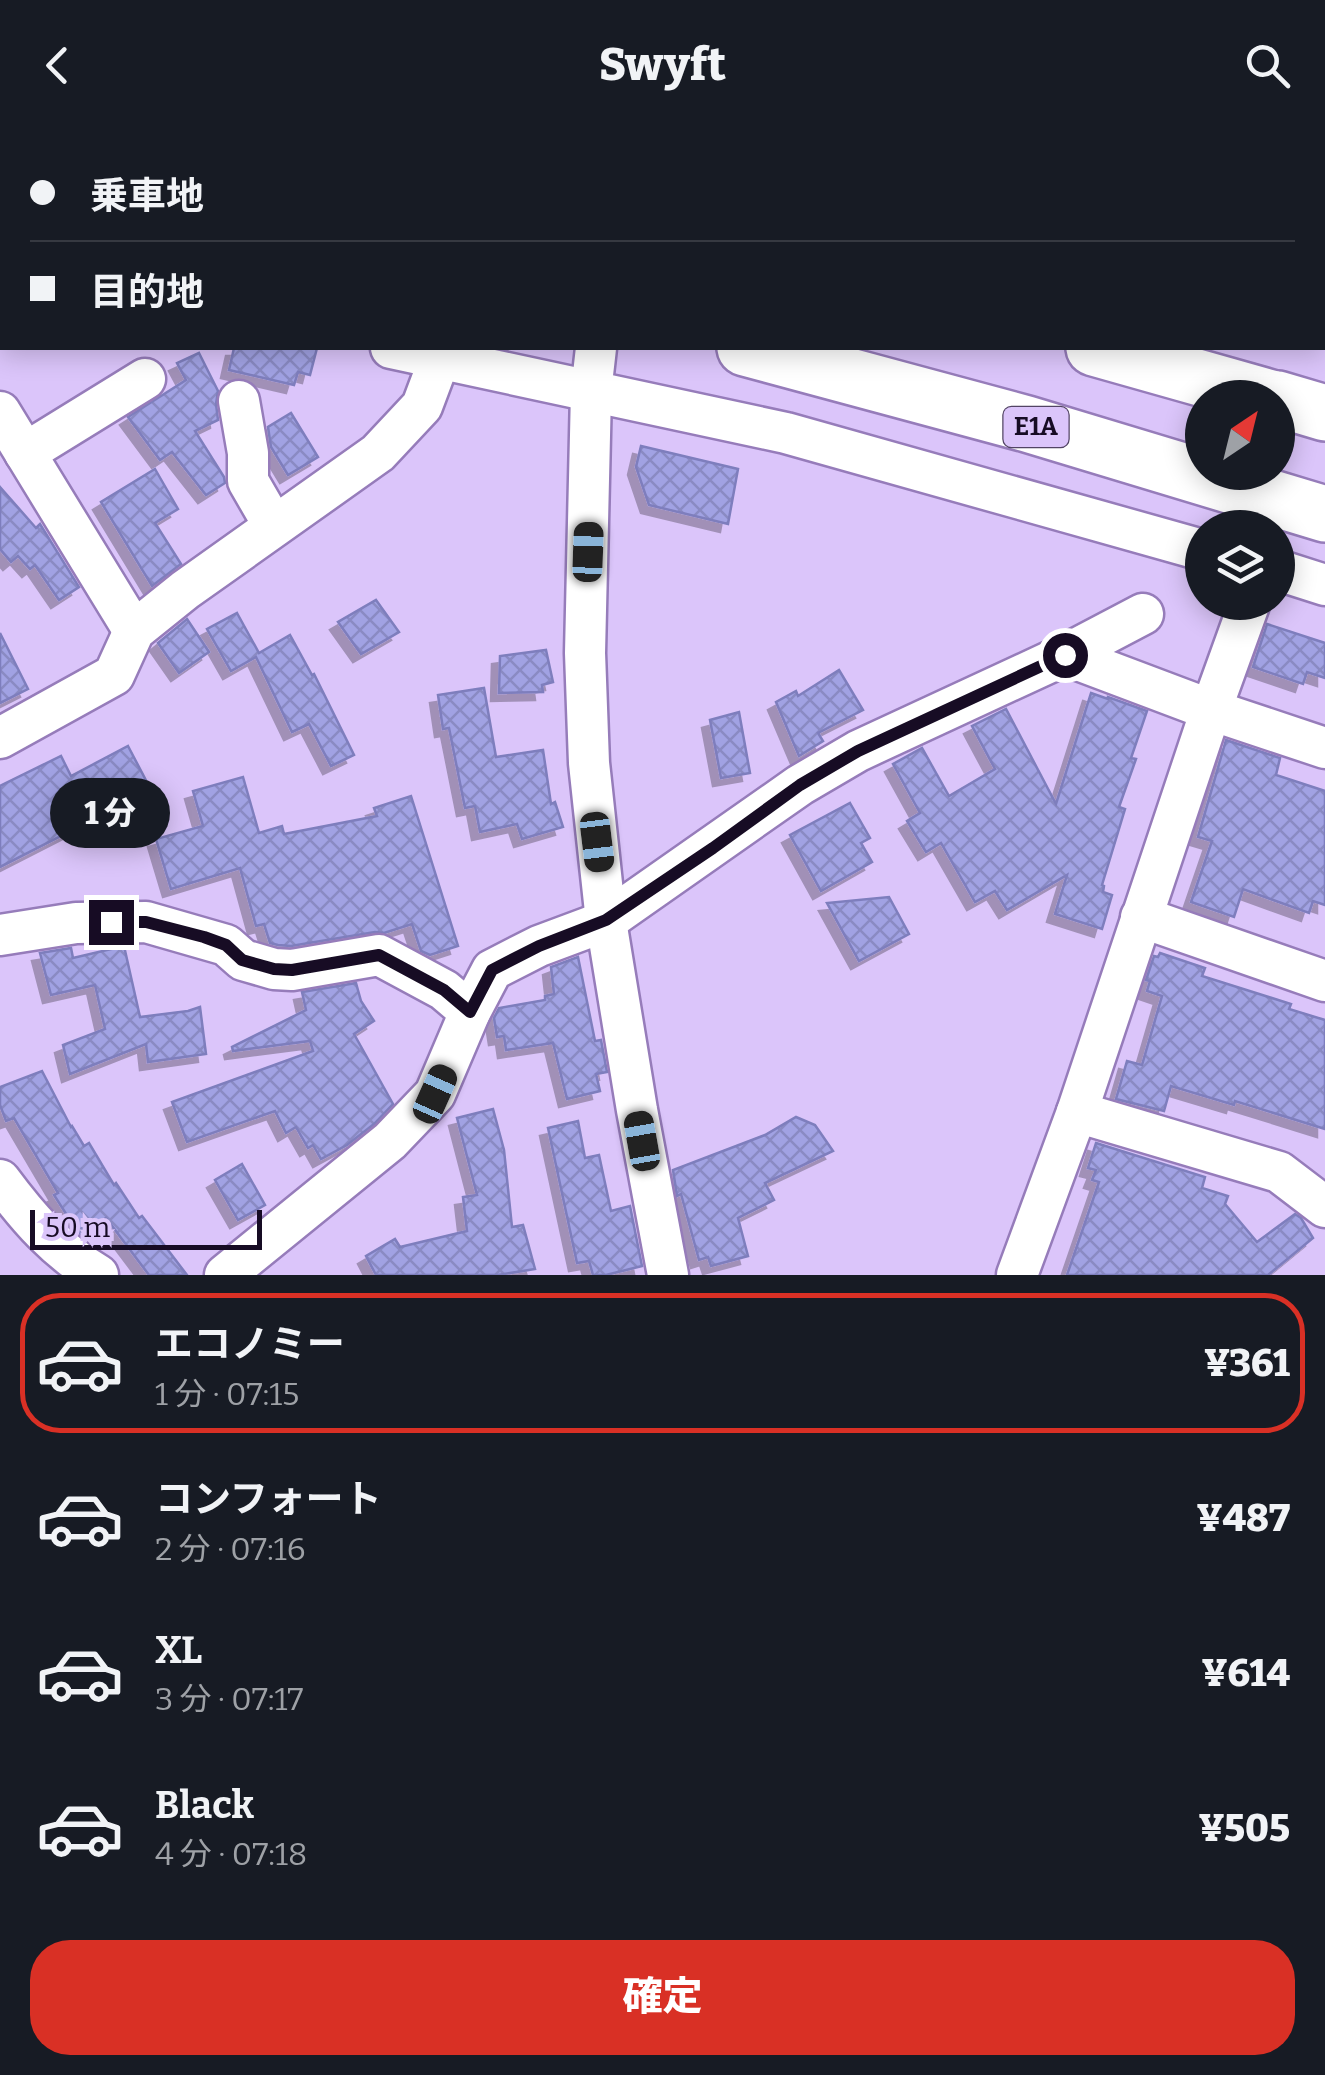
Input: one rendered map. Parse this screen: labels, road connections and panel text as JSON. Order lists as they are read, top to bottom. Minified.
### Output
{"streets":{"highway":["E1A"]},"scale_bar":"50 m","north":"top right","page":{"header":"Swyft","banner":["乗車地","目的地"],"bubble":"1 分","scale":"50 m","list":[{"name":"エコノミー","note":"1 分 · 07:15","value":"¥361"},{"name":"コンフォート","note":"2 分 · 07:16","value":"¥487"},{"name":"XL","note":"3 分 · 07:17","value":"¥614"},{"name":"Black","note":"4 分 · 07:18","value":"¥505"}],"buttons":"確定"}}
